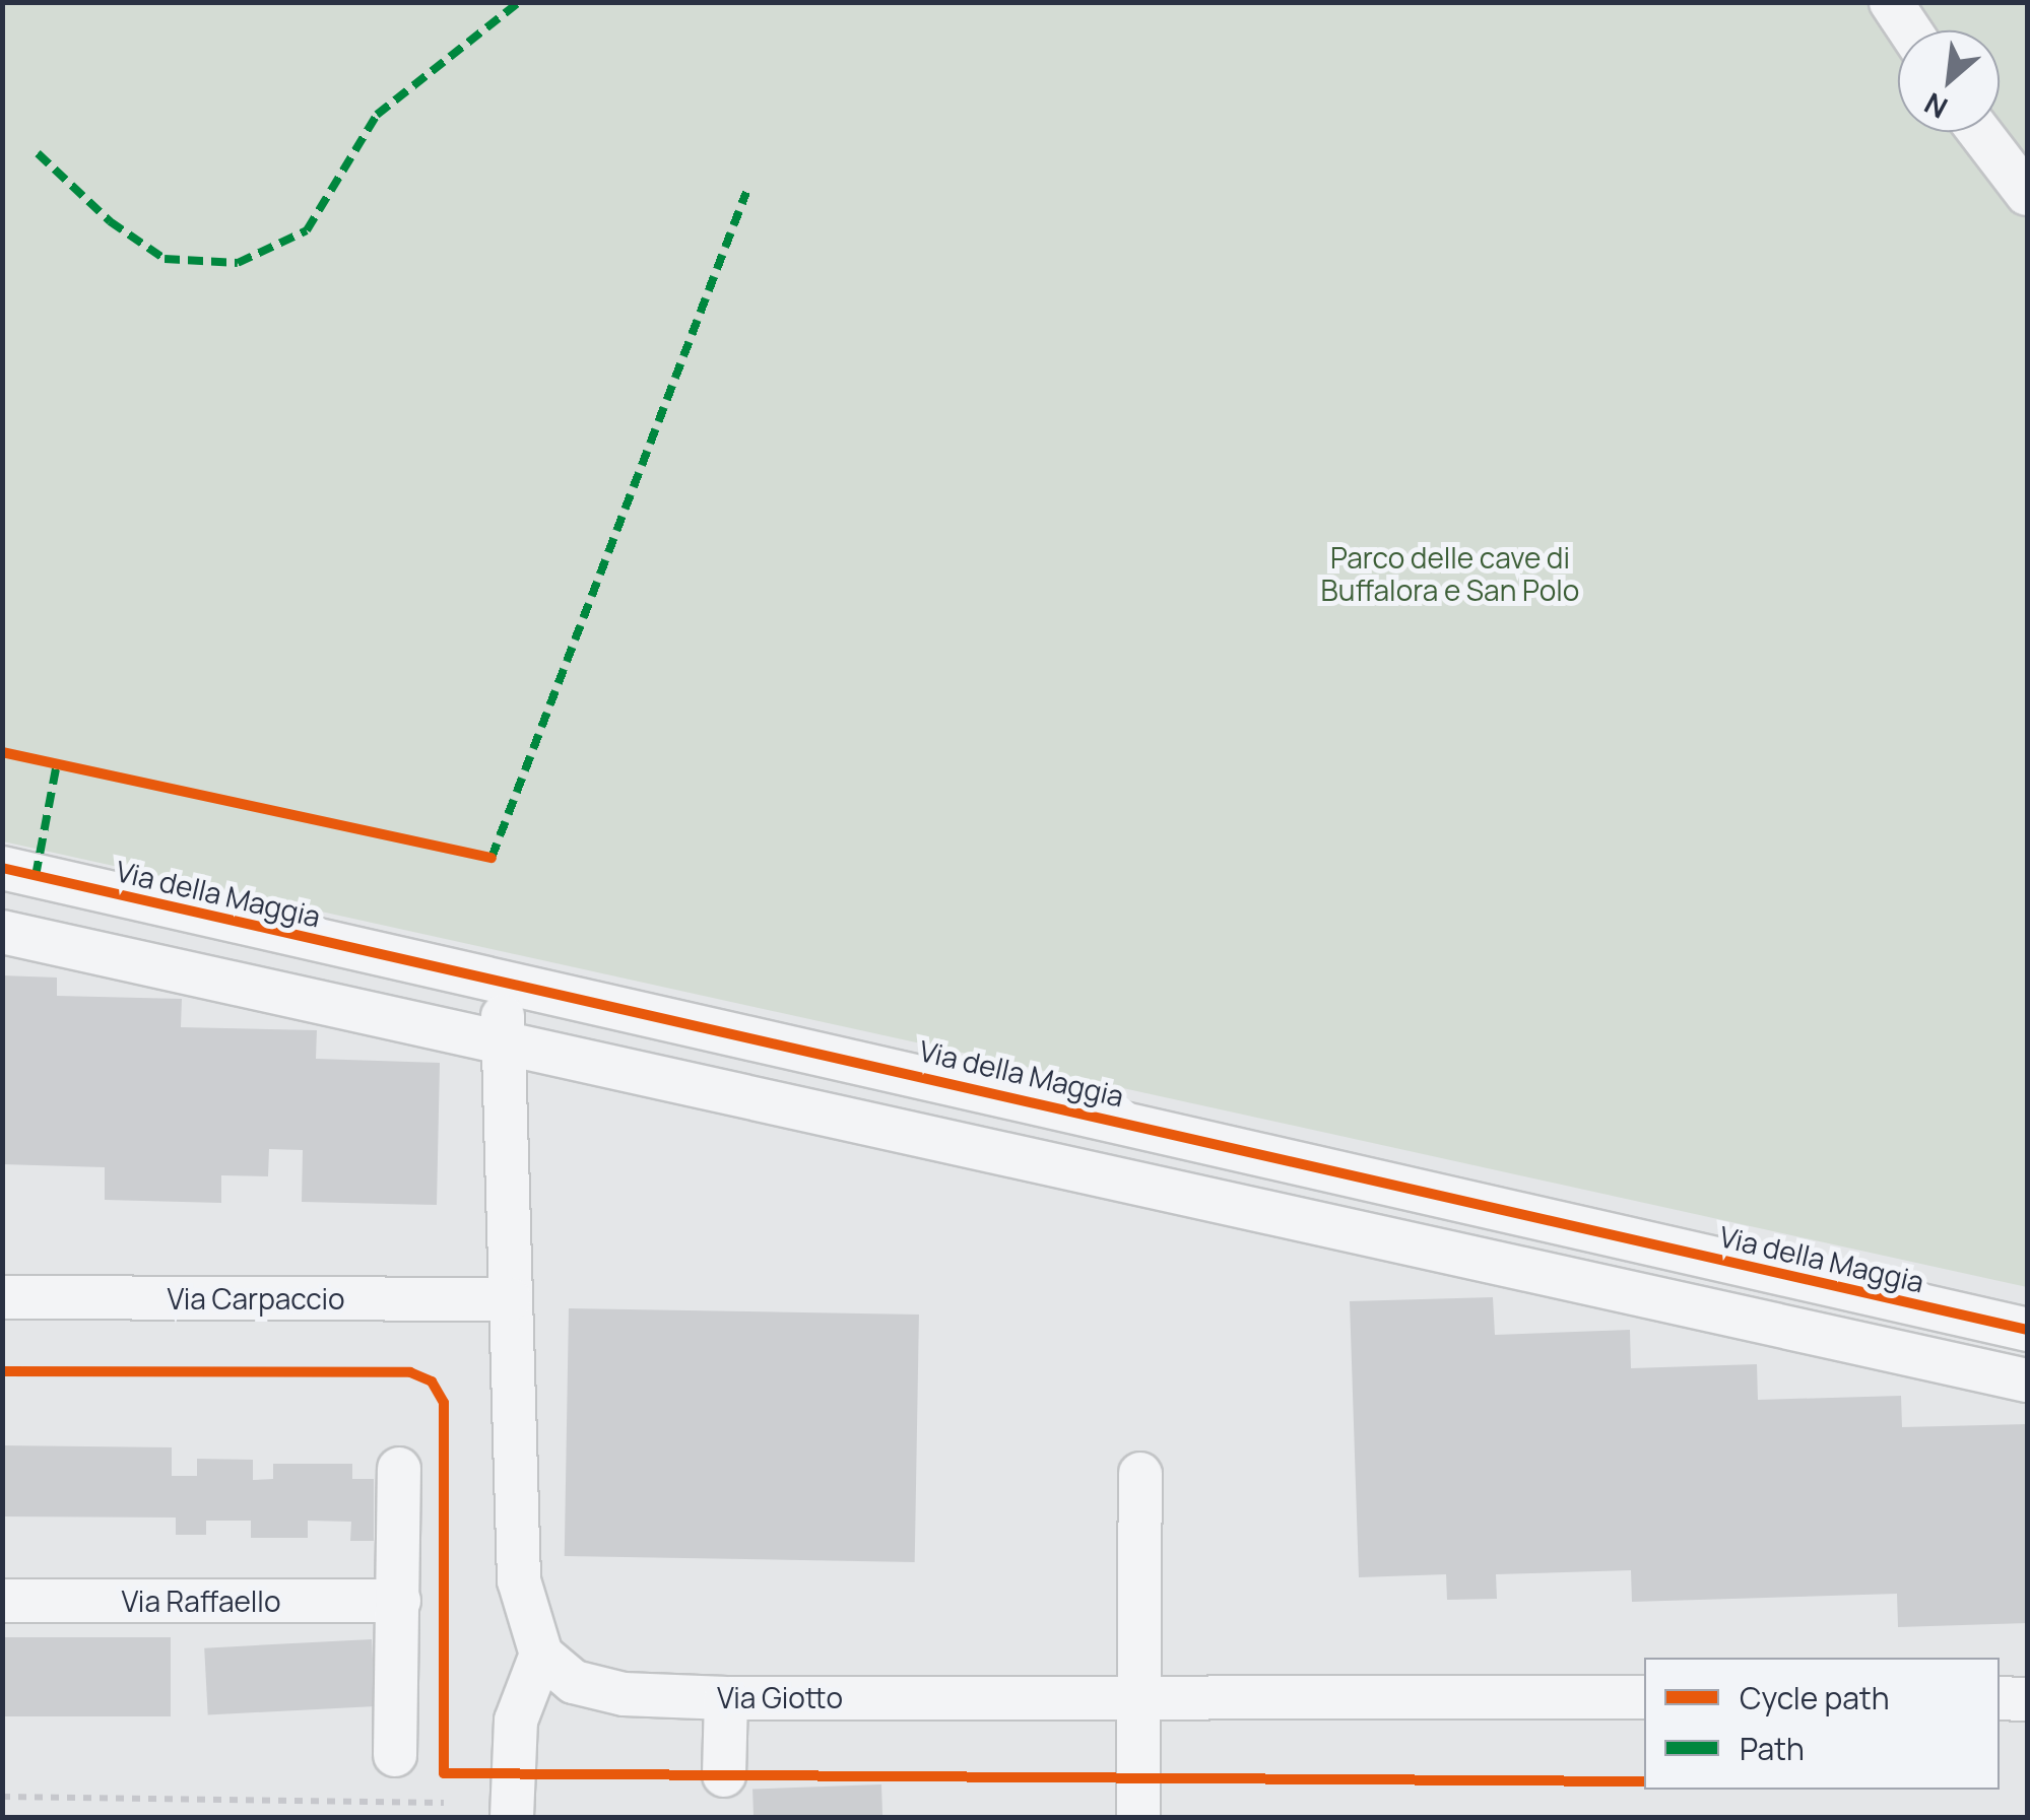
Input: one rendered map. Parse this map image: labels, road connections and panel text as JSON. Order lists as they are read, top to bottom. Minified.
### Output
{"streets":{"street":["Via della Maggia","Via Carpaccio","Via Raffaello","Via Giotto"]},"parks":["Parco delle cave di Buffalora e San Polo"],"legend":["Cycle path","Path"],"north":"bottom left"}
